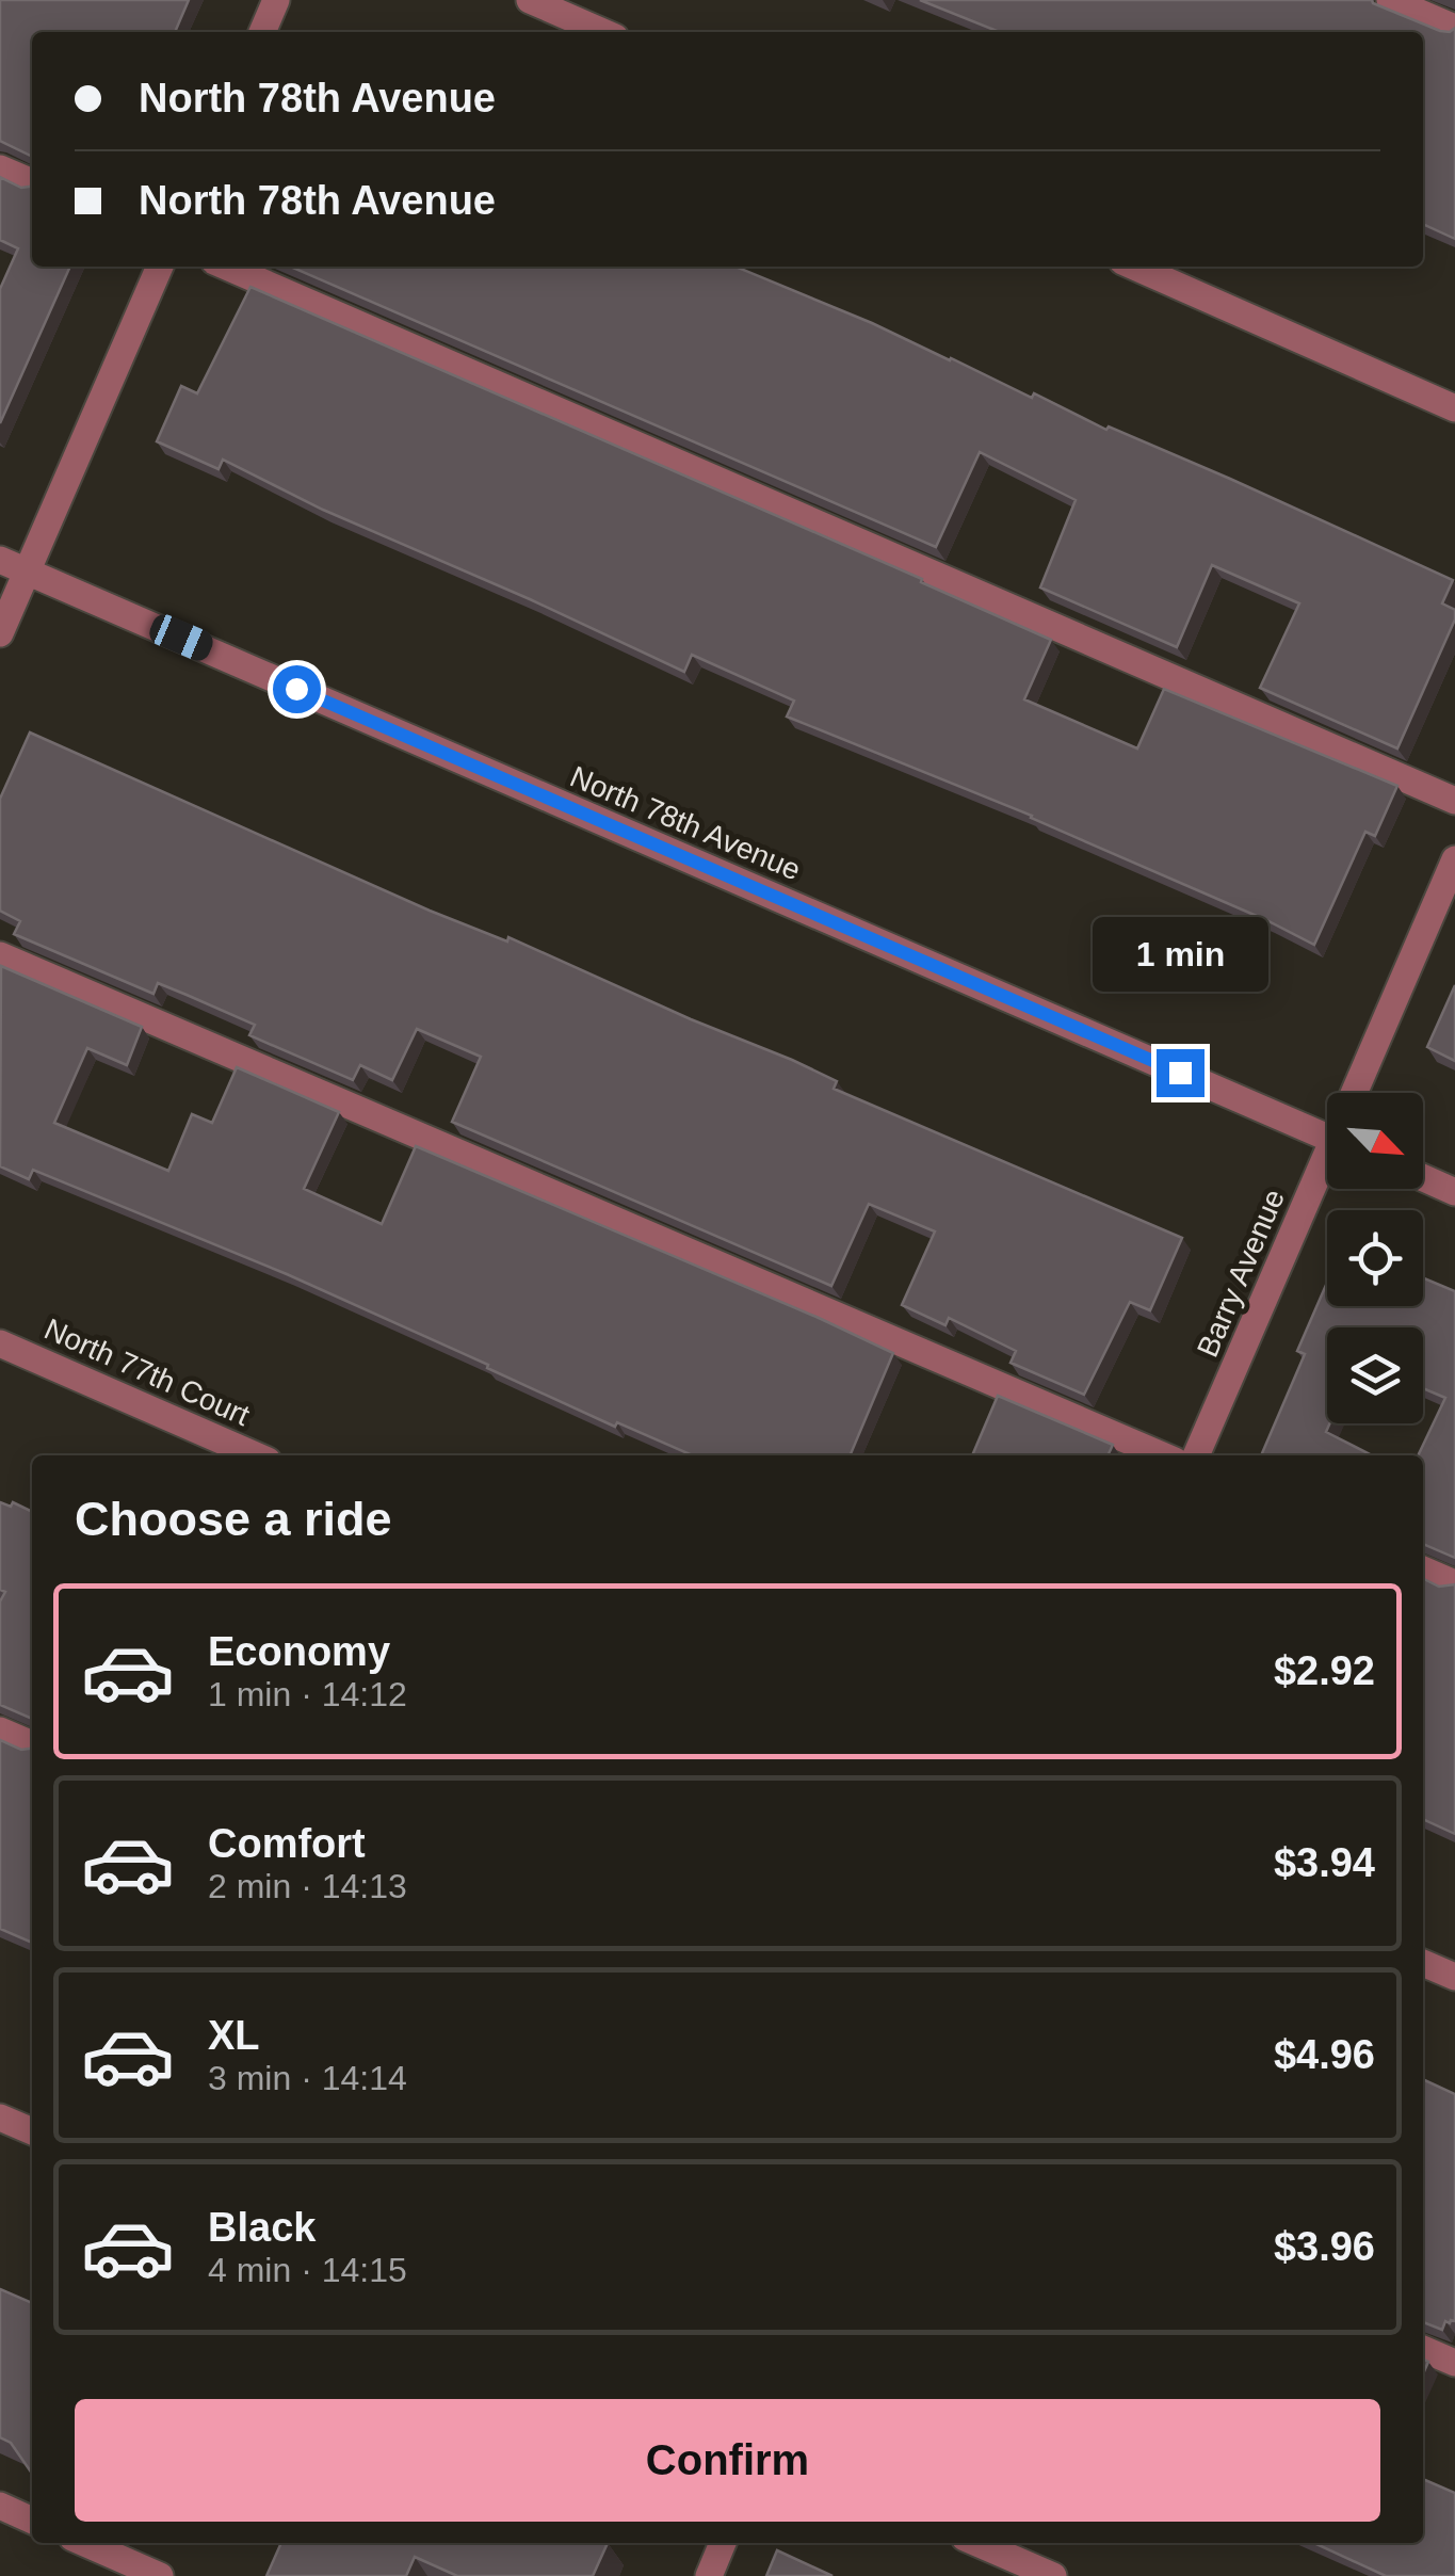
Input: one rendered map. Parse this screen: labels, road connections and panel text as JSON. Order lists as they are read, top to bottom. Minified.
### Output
{"streets":{"street":["North 78th Avenue","Barry Avenue","North 77th Court"]},"north":"bottom right","page":{"banner":["North 78th Avenue","North 78th Avenue"],"bubble":"1 min","heading":"Choose a ride","list":[{"name":"Economy","note":"1 min · 14:12","value":"$2.92"},{"name":"Comfort","note":"2 min · 14:13","value":"$3.94"},{"name":"XL","note":"3 min · 14:14","value":"$4.96"},{"name":"Black","note":"4 min · 14:15","value":"$3.96"}],"buttons":"Confirm"}}
